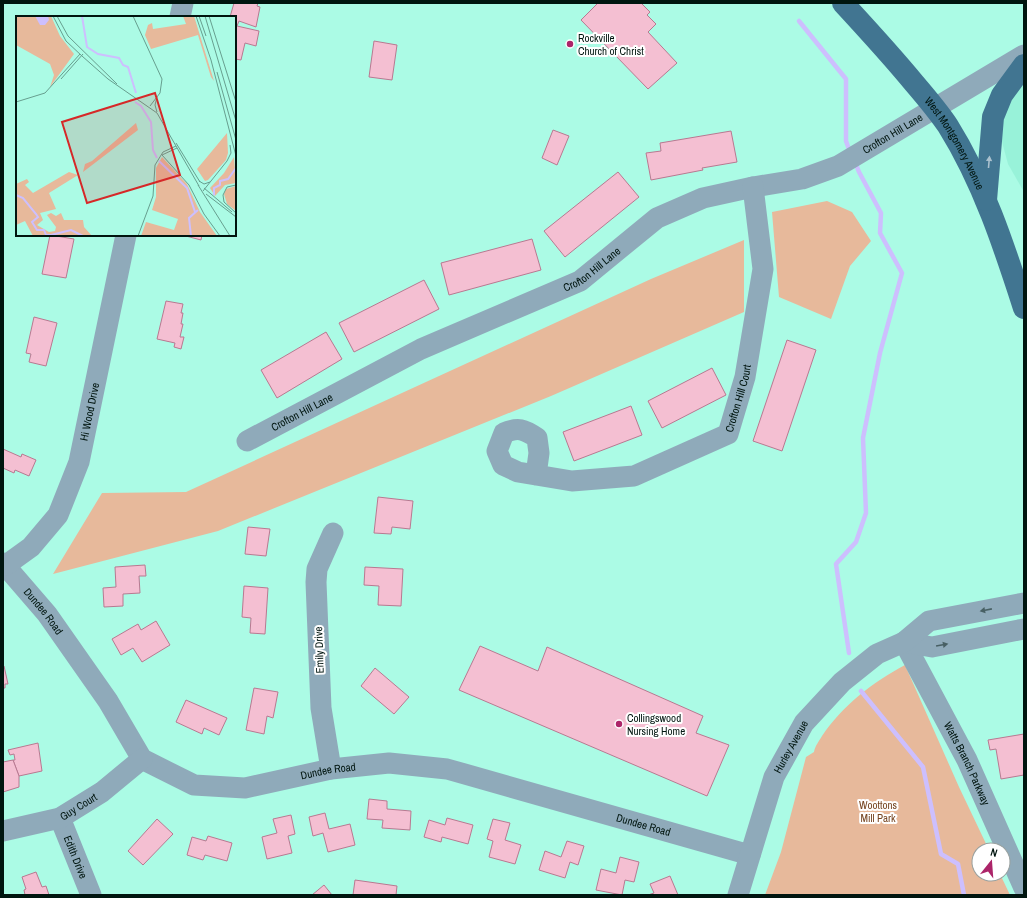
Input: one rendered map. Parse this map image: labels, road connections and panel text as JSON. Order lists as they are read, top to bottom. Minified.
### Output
{"streets":{"main road":["West Montgomery Avenue"],"street":["Crofton Hill Lane","Crofton Hill Court","Hi Wood Drive","Dundee Road","Emily Drive","Hurley Avenue","Watts Branch Parkway","Guy Court","Edith Drive"]},"crossings":[["Crofton Hill Lane","West Montgomery Avenue"],["Crofton Hill Lane","Crofton Hill Court"],["Hi Wood Drive","Dundee Road"],["Dundee Road","Emily Drive"],["Dundee Road","Hurley Avenue"],["Dundee Road","Guy Court"],["Hurley Avenue","Watts Branch Parkway"],["Guy Court","Edith Drive"]],"parks":["Woottons Mill Park"],"places":["Rockville Church of Christ","Collingswood Nursing Home"],"north":"top"}
